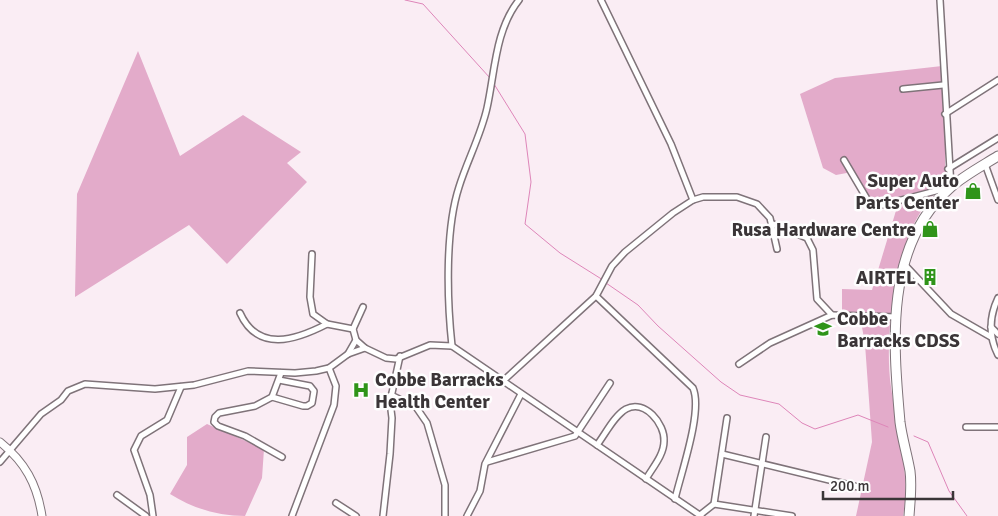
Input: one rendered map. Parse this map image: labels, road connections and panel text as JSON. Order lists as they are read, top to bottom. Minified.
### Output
{"places":{"shop":["Super Auto Parts Center","Rusa Hardware Centre"],"building":["AIRTEL"],"school or university":["Cobbe Barracks CDSS"],"hospital":["Cobbe Barracks Health Center"]},"scale_bar":"200 m"}
